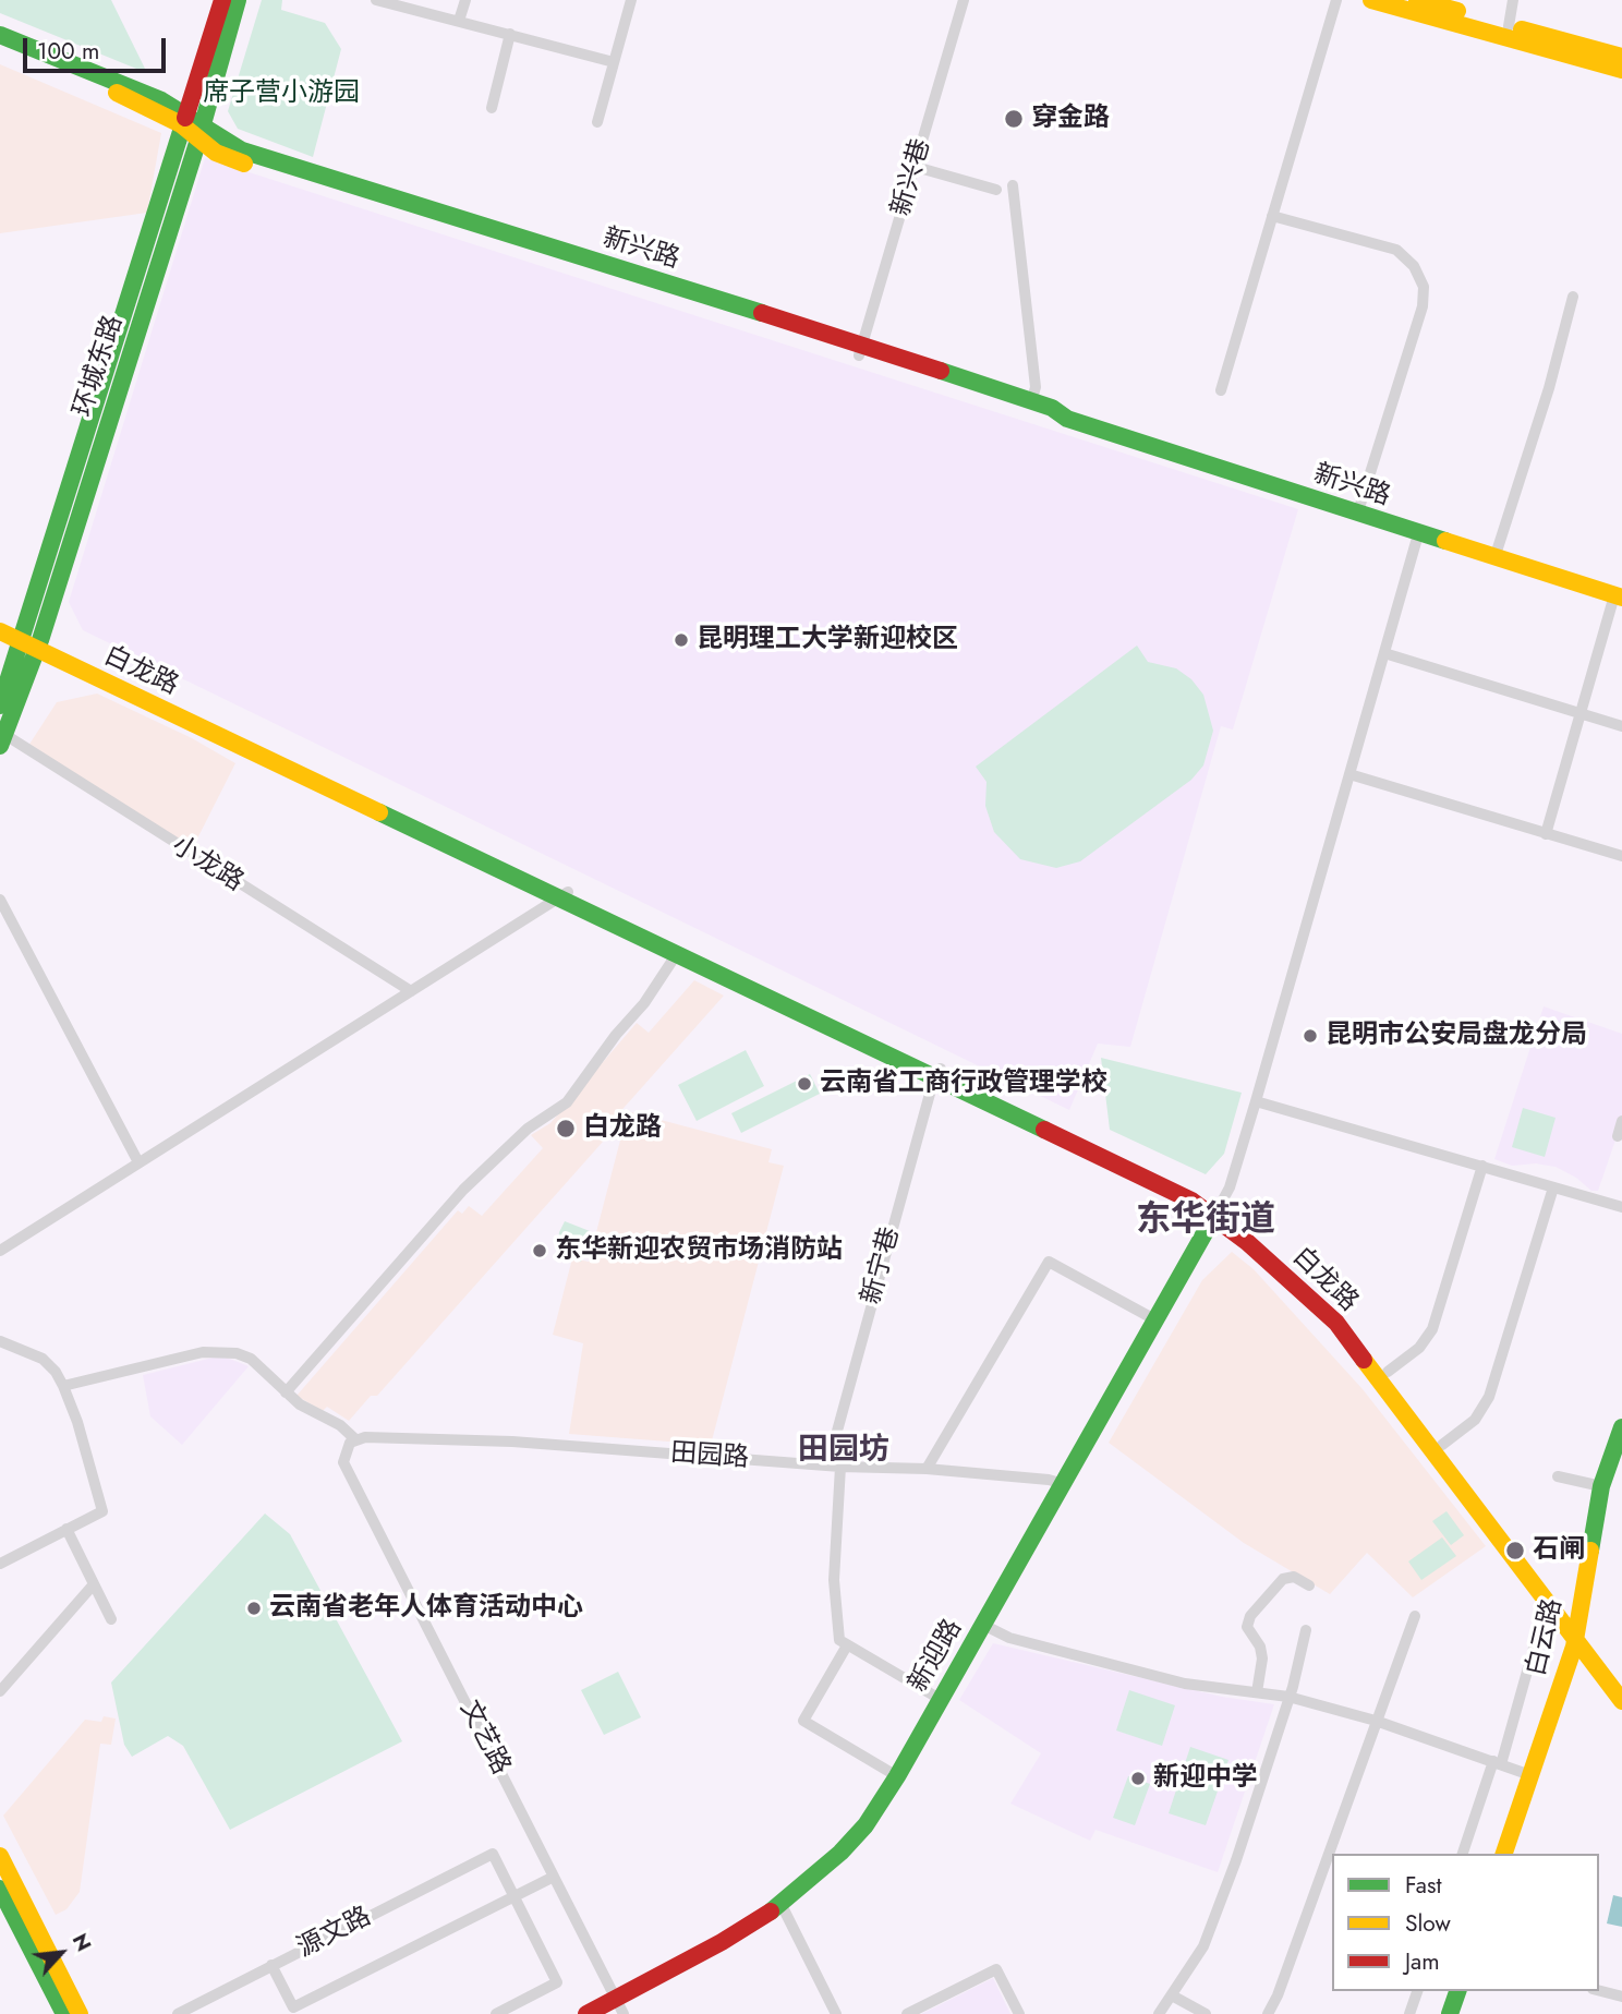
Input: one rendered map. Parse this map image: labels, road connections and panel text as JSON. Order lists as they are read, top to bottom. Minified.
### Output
{"streets":{"main road":["新兴路","环城东路","白龙路","白云路","新迎路"],"street":["新兴巷","小龙路","新宁巷","田园路","文艺路","源文路"]},"crossings":[["新兴巷","新兴路"],["新兴路","环城东路"],["环城东路","白龙路"],["环城东路","小龙路"],["白龙路","新宁巷"],["白龙路","白云路"],["白龙路","新迎路"],["新宁巷","田园路"],["田园路","新迎路"],["田园路","文艺路"],["新迎路","文艺路"]],"districts":["东华街道","田园坊"],"parks":["席子营小游园"],"places":["穿金路","昆明理工大学新迎校区","昆明市公安局盘龙分局","云南省工商行政管理学校","白龙路","东华新迎农贸市场消防站","石闸","云南省老年人体育活动中心","新迎中学"],"legend":["Fast","Slow","Jam"],"scale_bar":"100 m","north":"top right"}
